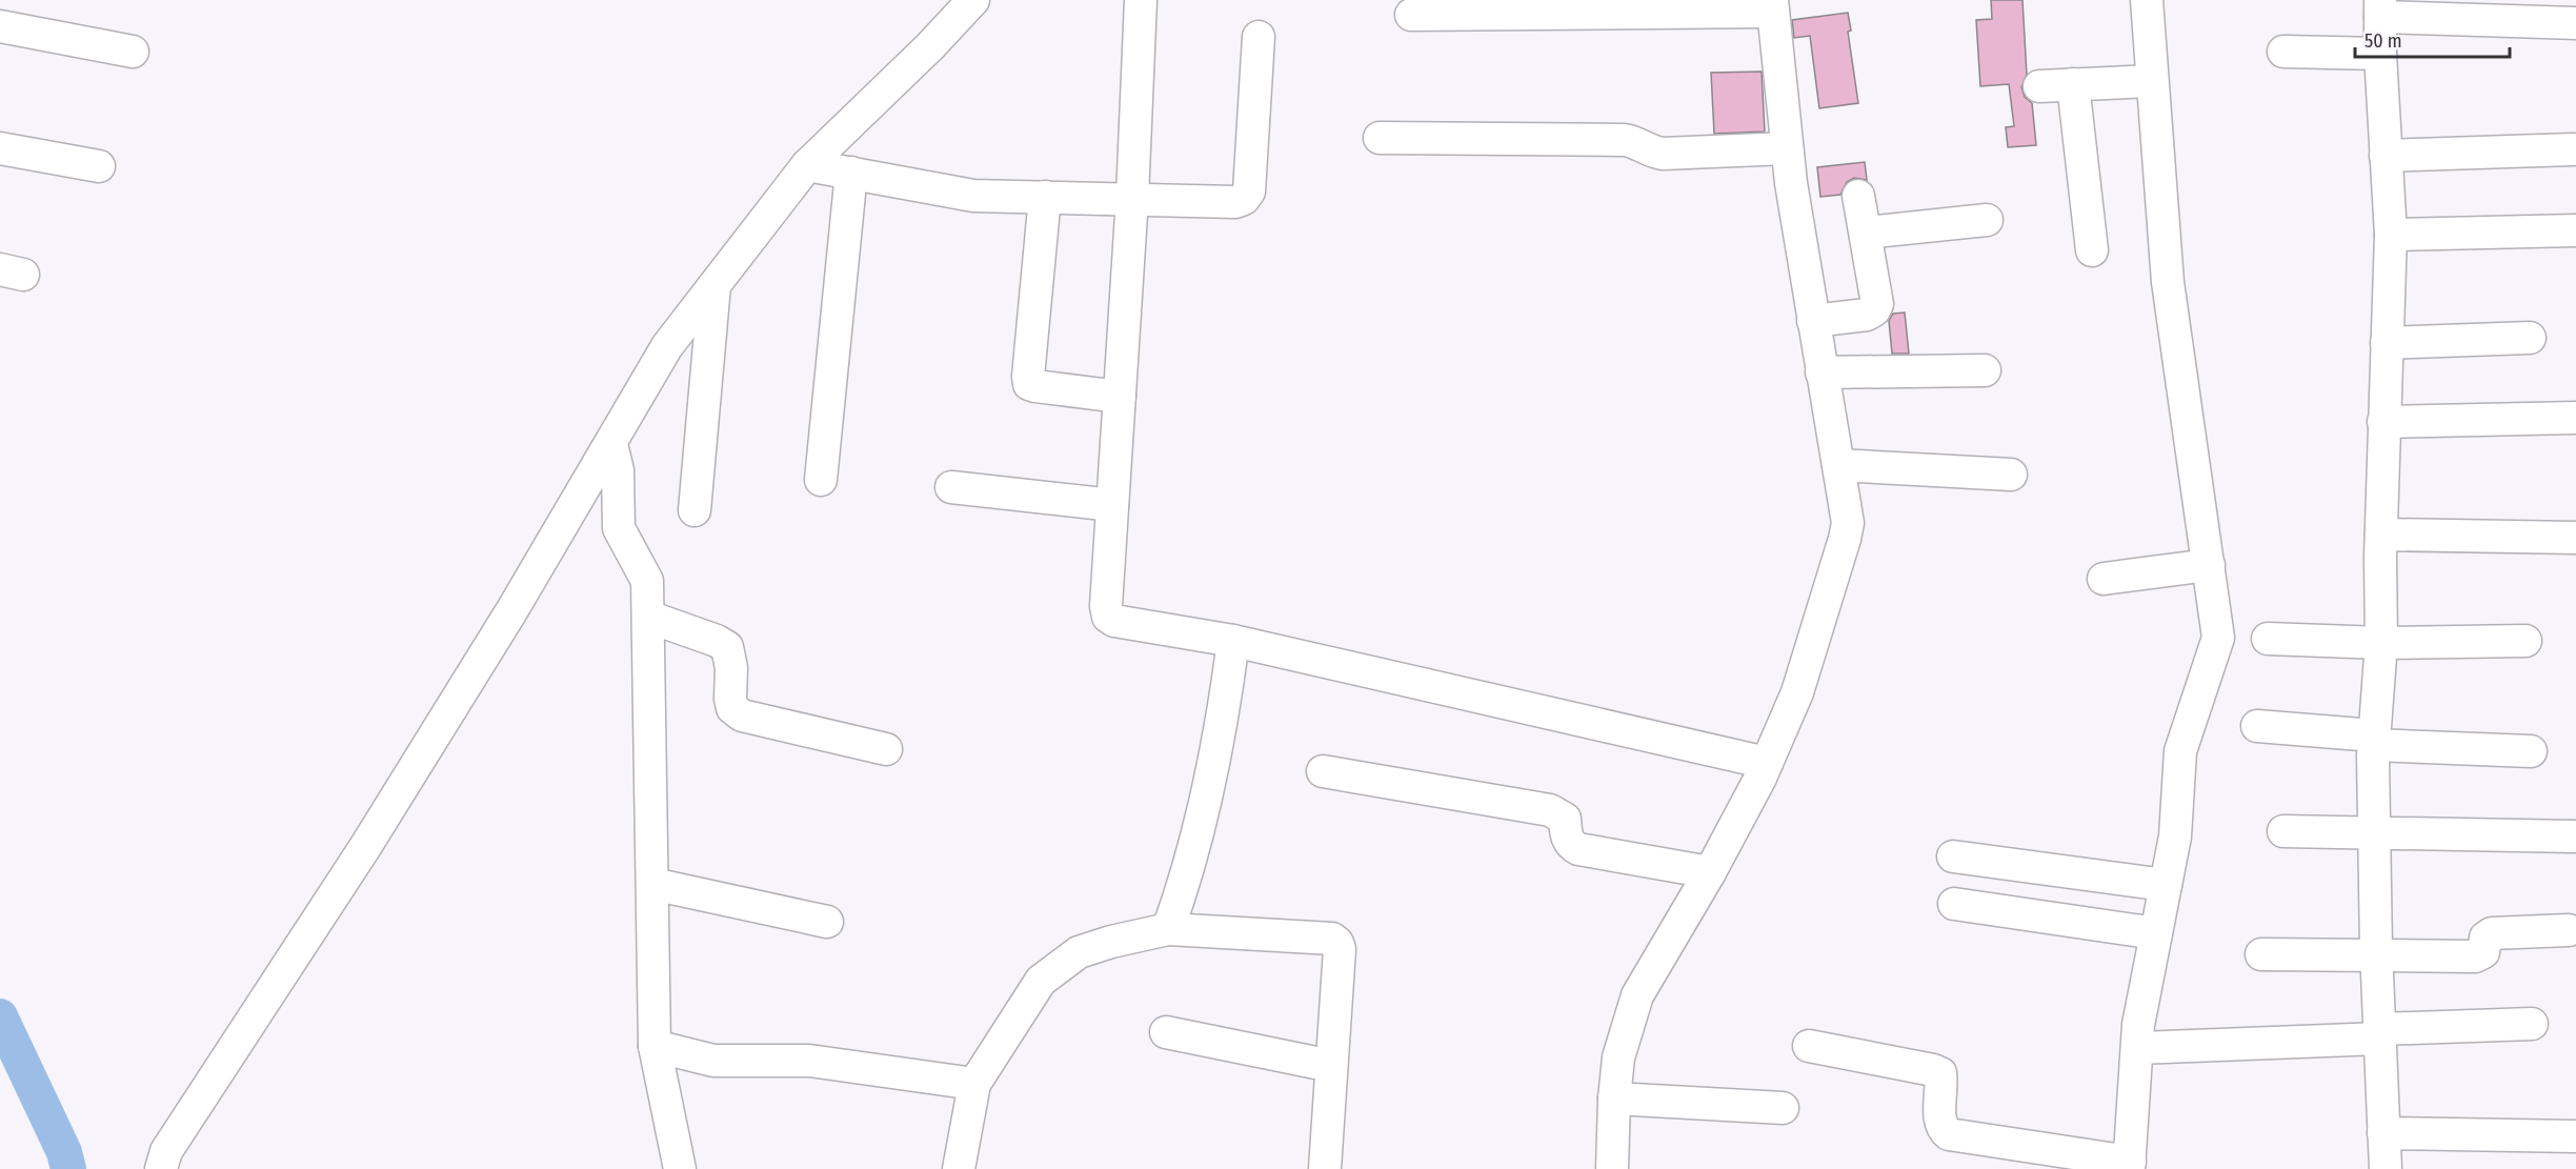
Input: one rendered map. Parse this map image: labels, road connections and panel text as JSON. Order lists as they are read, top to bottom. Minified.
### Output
{"scale_bar":"50 m"}
